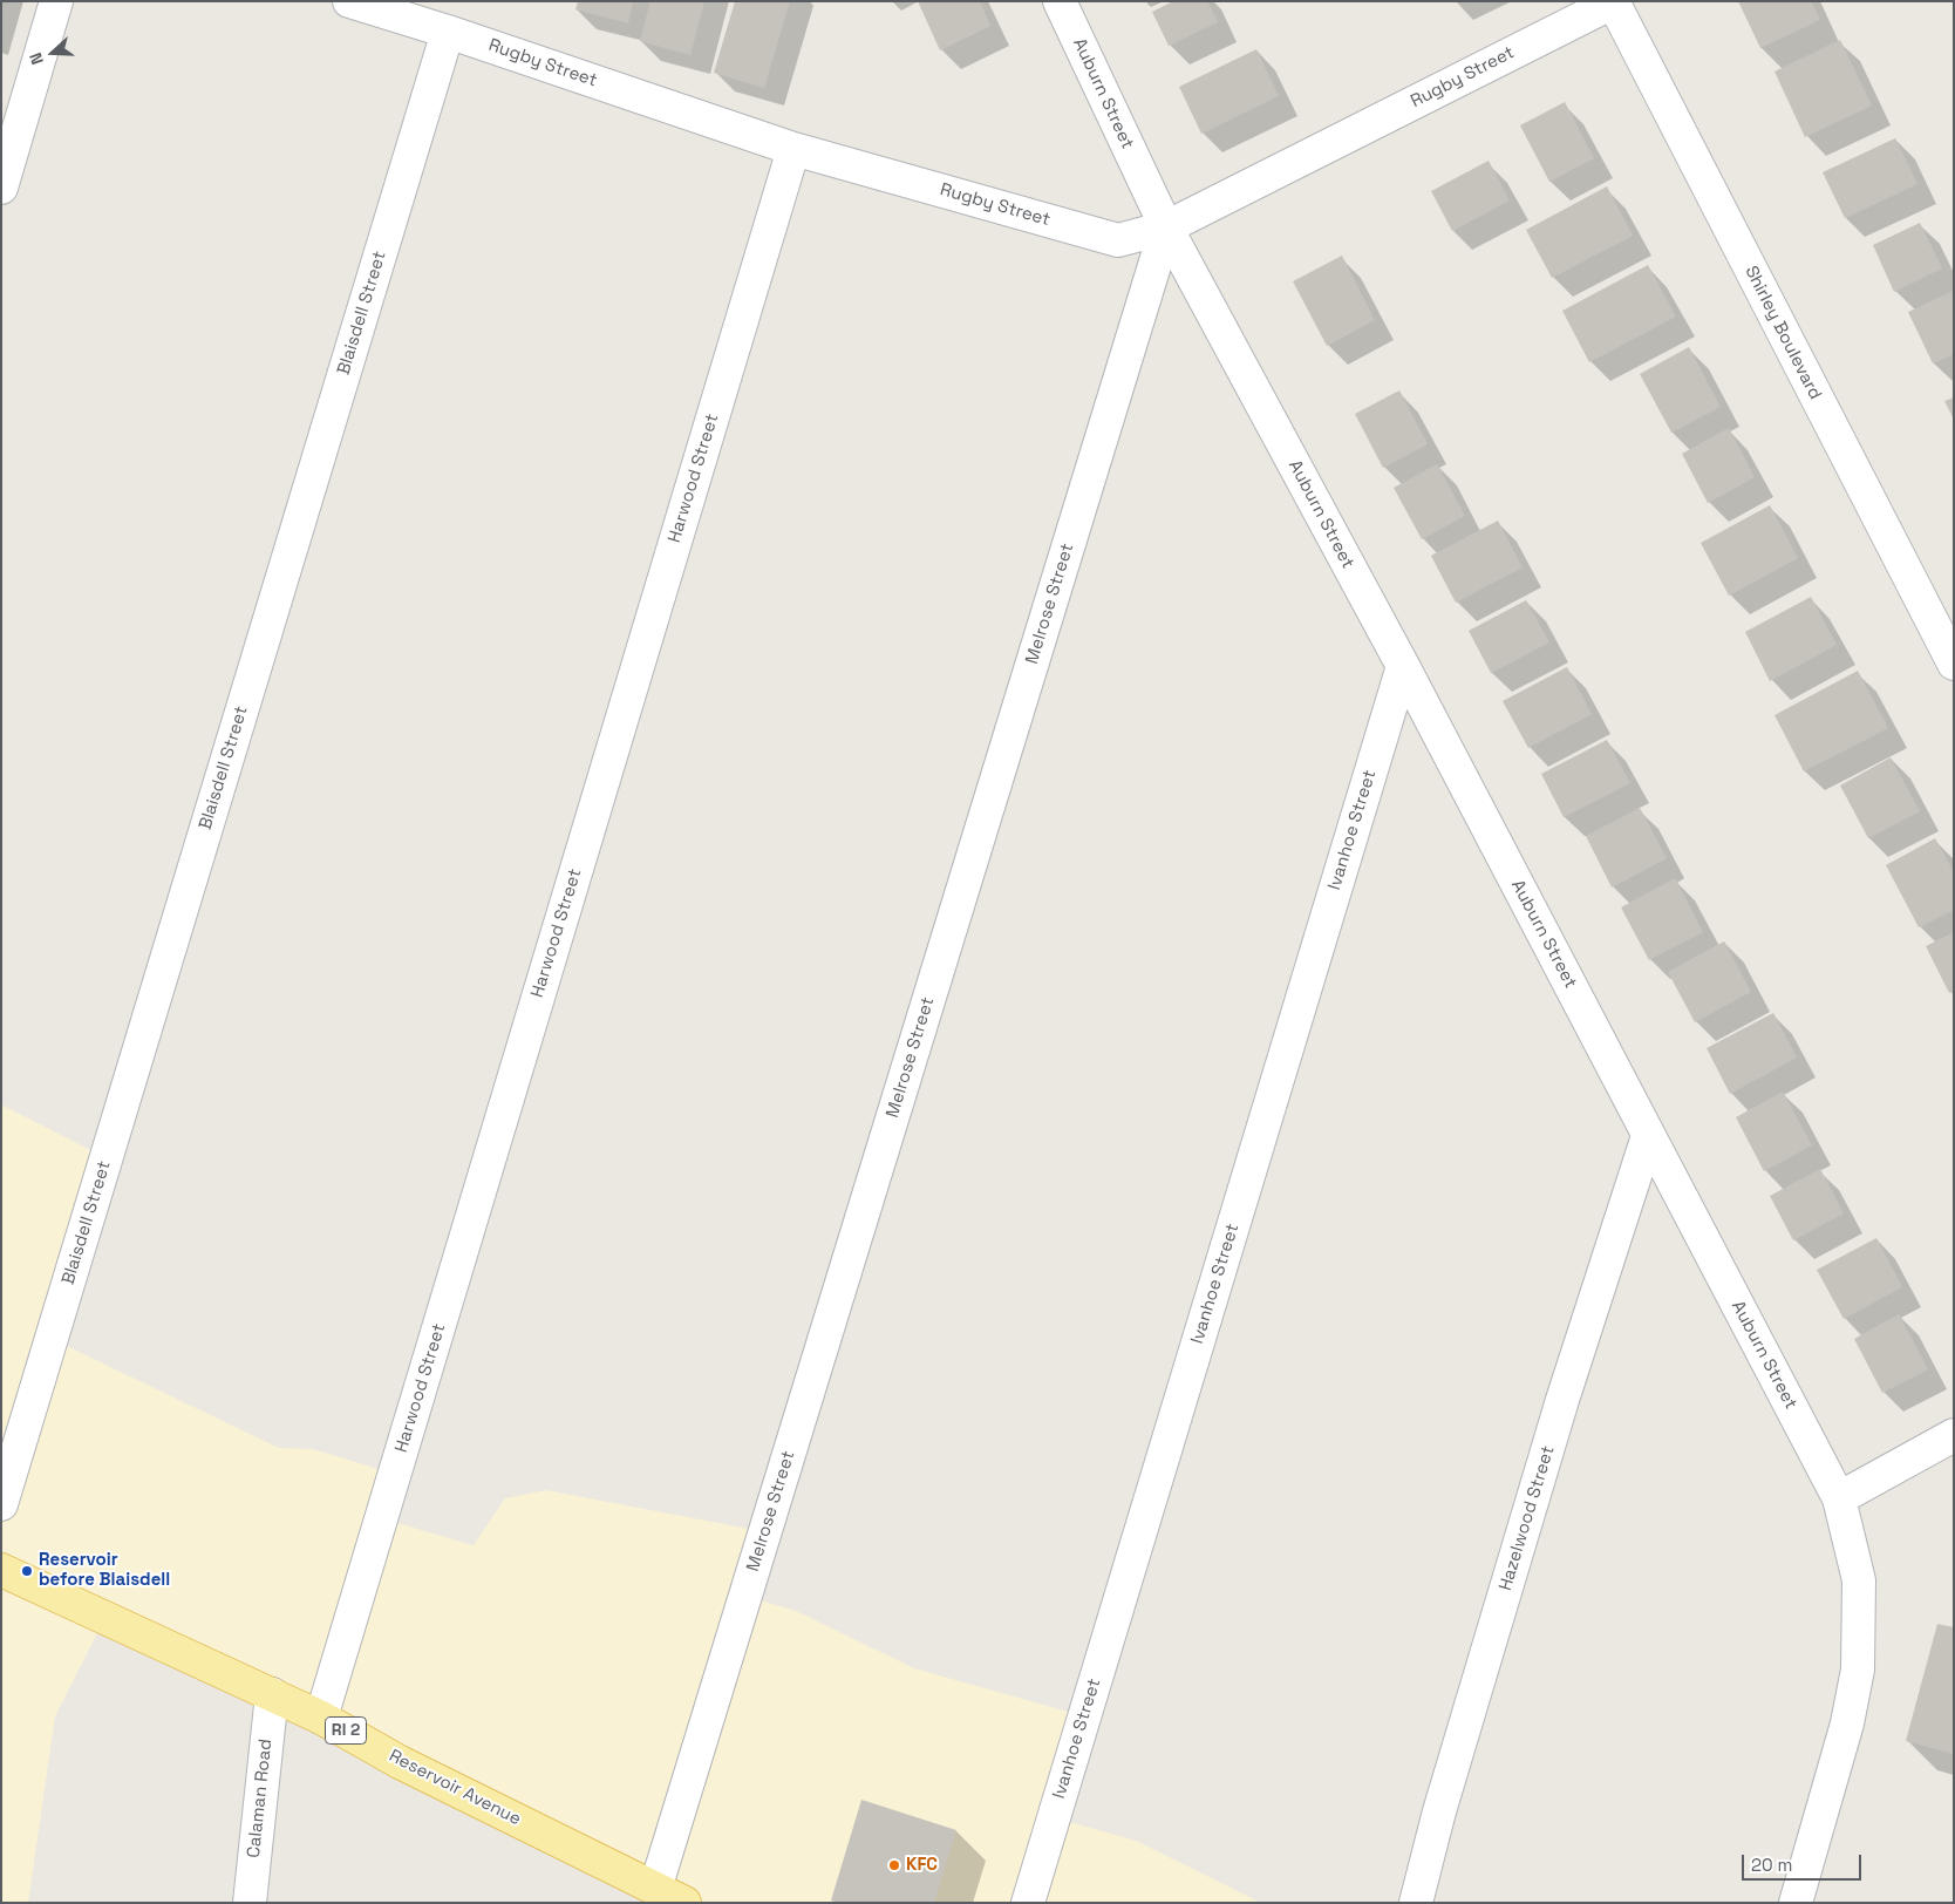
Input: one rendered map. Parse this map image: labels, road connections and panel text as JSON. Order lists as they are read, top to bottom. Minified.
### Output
{"streets":{"main road":["RI 2","Reservoir Avenue"],"street":["Rugby Street","Auburn Street","Blaisdell Street","Shirley Boulevard","Harwood Street","Melrose Street","Ivanhoe Street","Hazelwood Street","Calaman Road"]},"crossings":[["Rugby Street","Auburn Street"],["Rugby Street","Blaisdell Street"],["Rugby Street","Shirley Boulevard"],["Rugby Street","Harwood Street"],["Rugby Street","Melrose Street"],["Auburn Street","Melrose Street"],["Auburn Street","Ivanhoe Street"],["Auburn Street","Hazelwood Street"],["Harwood Street","Reservoir Avenue"],["Melrose Street","Reservoir Avenue"],["Reservoir Avenue","Calaman Road"]],"places":["Reservoir before Blaisdell","KFC"],"scale_bar":"20 m","north":"left"}
